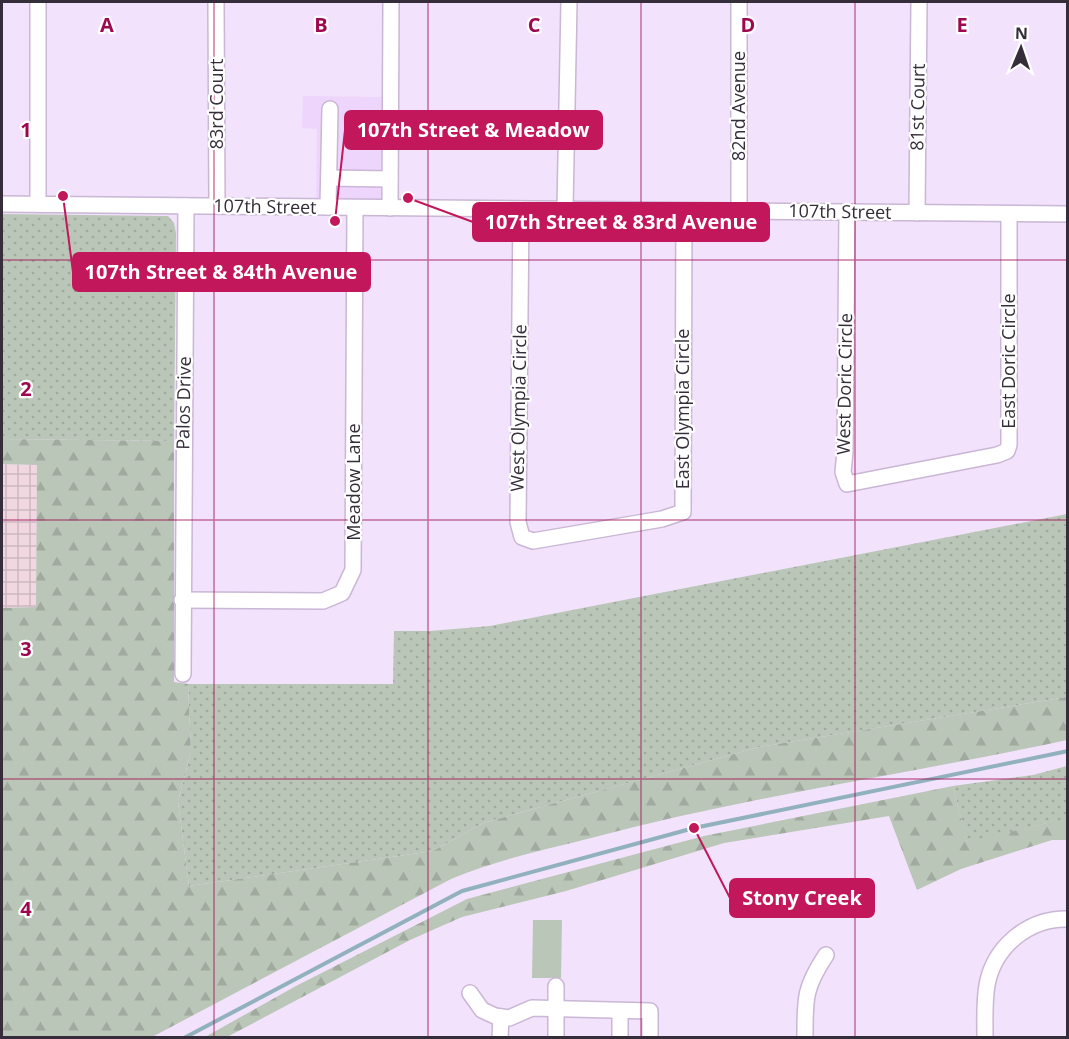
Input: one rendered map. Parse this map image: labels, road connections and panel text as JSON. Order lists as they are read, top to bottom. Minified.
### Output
{"streets":{"street":["83rd Court","82nd Avenue","81st Court","107th Street","East Doric Circle","West Doric Circle","Palos Drive","West Olympia Circle","East Olympia Circle","Meadow Lane"]},"crossings":[["83rd Court","107th Street"],["82nd Avenue","107th Street"],["81st Court","107th Street"],["107th Street","East Doric Circle"],["107th Street","West Doric Circle"],["107th Street","Palos Drive"],["107th Street","West Olympia Circle"],["107th Street","East Olympia Circle"],["107th Street","Meadow Lane"],["East Doric Circle","West Doric Circle"],["Palos Drive","Meadow Lane"],["West Olympia Circle","East Olympia Circle"]],"places":["107th Street & 84th Avenue","107th Street & 83rd Avenue","107th Street & Meadow","Stony Creek"],"north":"top","grid":{"columns":["A","B","C","D","E"],"rows":["1","2","3","4"]}}
